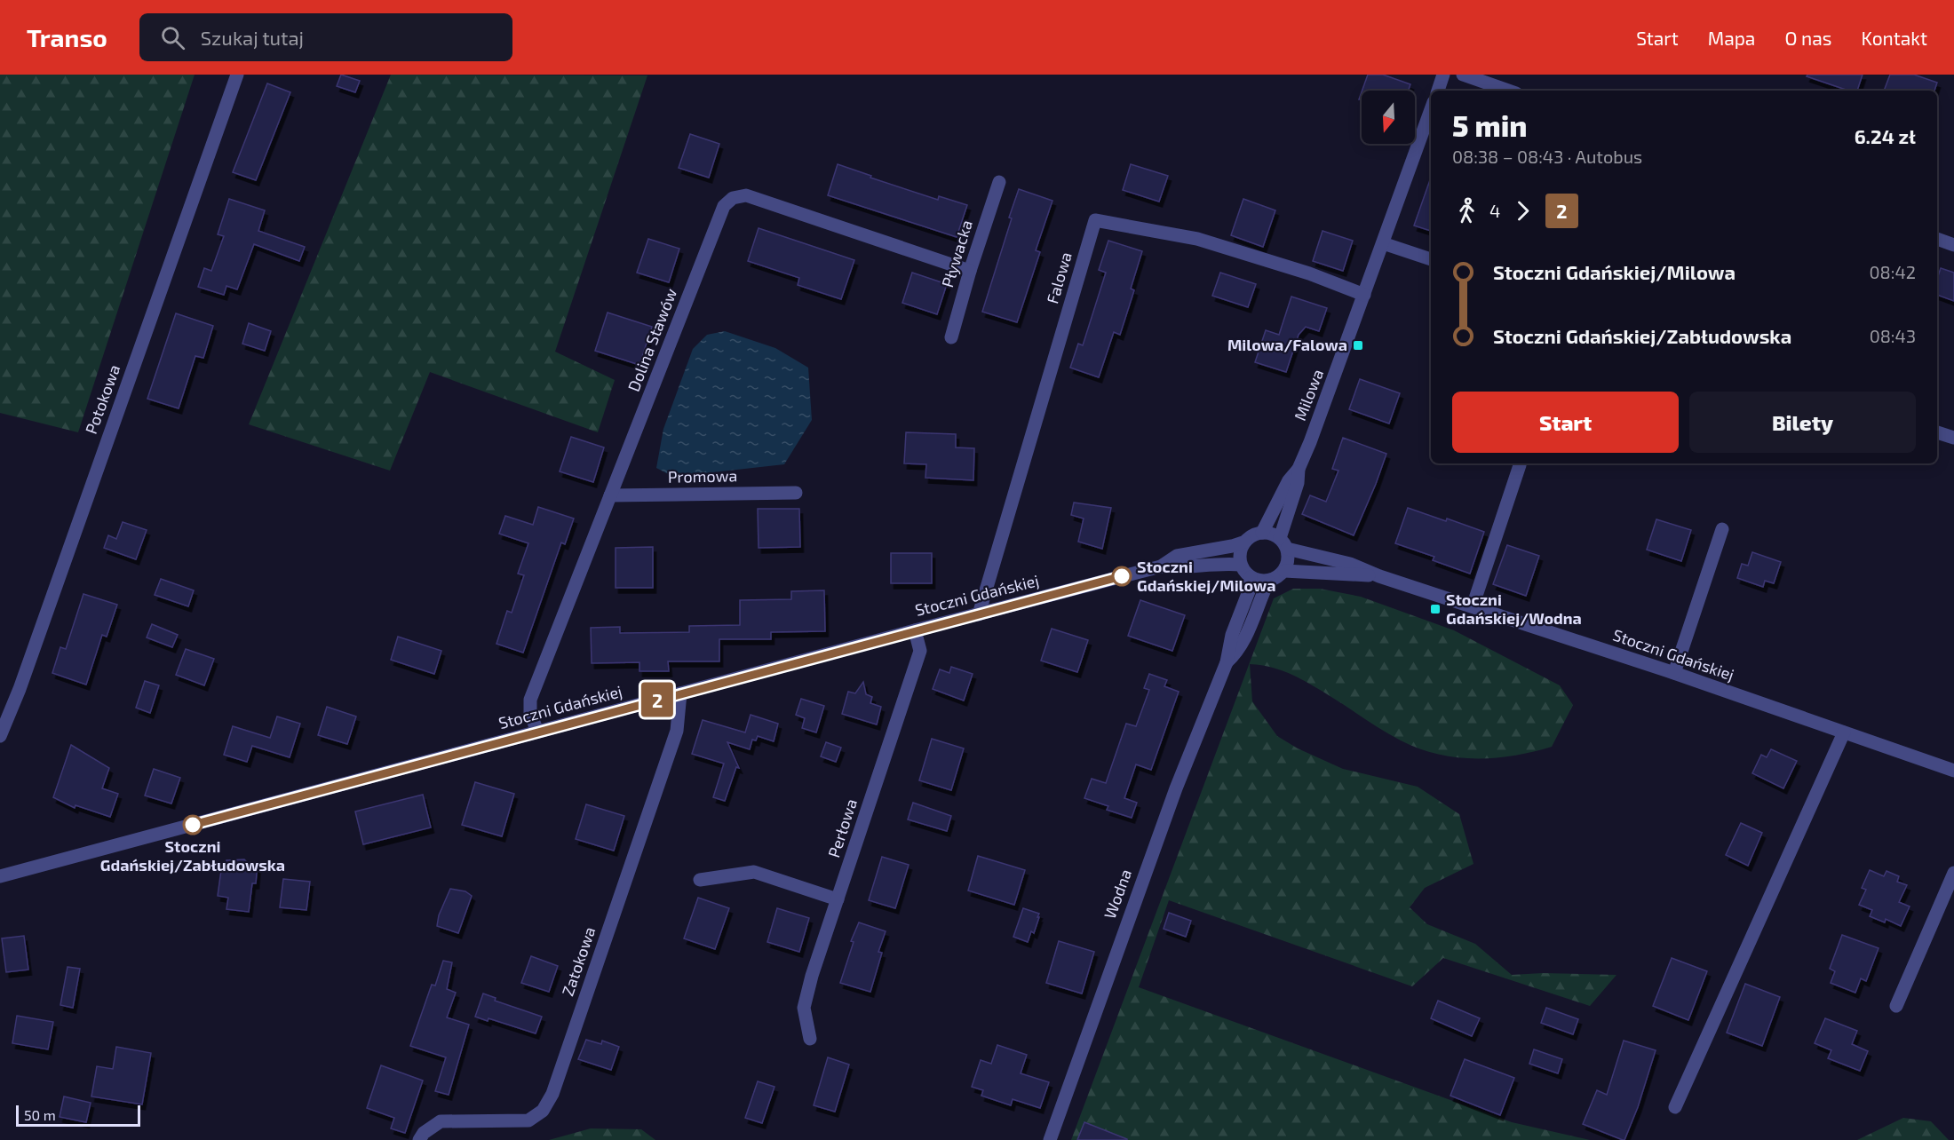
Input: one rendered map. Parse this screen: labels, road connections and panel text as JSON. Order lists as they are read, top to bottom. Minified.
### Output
{"streets":{"street":["Pływacka","Falowa","Dolina Stawów","Milowa","Potokowa","Promowa","Stoczni Gdańskiej","Perłowa","Wodna","Zatokowa"]},"crossings":[["Pływacka","Dolina Stawów"],["Falowa","Milowa"],["Falowa","Stoczni Gdańskiej"],["Dolina Stawów","Promowa"],["Dolina Stawów","Stoczni Gdańskiej"],["Milowa","Stoczni Gdańskiej"],["Milowa","Wodna"],["Stoczni Gdańskiej","Perłowa"],["Stoczni Gdańskiej","Wodna"],["Stoczni Gdańskiej","Zatokowa"]],"places":{"transit":["Milowa/Falowa","Stoczni Gdańskiej/Wodna"],"other":["Stoczni Gdańskiej/Milowa","Stoczni Gdańskiej/Zabłudowska"]},"lines":["bus line 2"],"scale_bar":"50 m","north":"bottom","page":{"header":"Transo","search":"Szukaj tutaj","nav":["Start","Mapa","O nas","Kontakt"],"on_map":"2","heading":["5 min","08:38 – 08:43 · Autobus","6.24 zł"],"legs":["4","2"],"list":[{"name":"Stoczni Gdańskiej/Milowa","value":"08:42"},{"name":"Stoczni Gdańskiej/Zabłudowska","value":"08:43"}],"buttons":["Start","Bilety"],"scale":"50 m"}}
